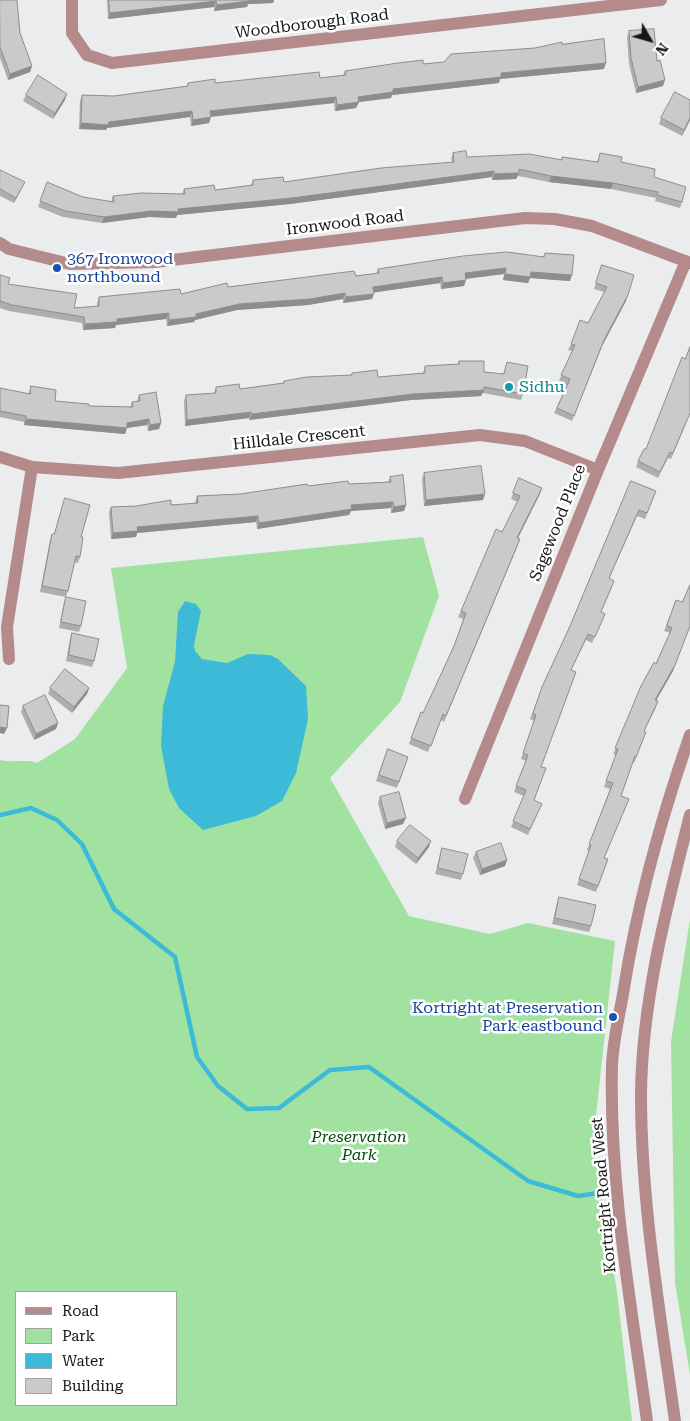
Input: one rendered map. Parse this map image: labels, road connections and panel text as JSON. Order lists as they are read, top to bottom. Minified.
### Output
{"streets":{"street":["Woodborough Road","Ironwood Road","Hilldale Crescent","Sagewood Place","Kortright Road West"]},"crossings":[["Ironwood Road","Sagewood Place"],["Hilldale Crescent","Sagewood Place"]],"parks":["Preservation Park"],"places":["367 Ironwood northbound","Sidhu","Kortright at Preservation Park eastbound"],"legend":["Road","Park","Water","Building"],"north":"bottom right"}
